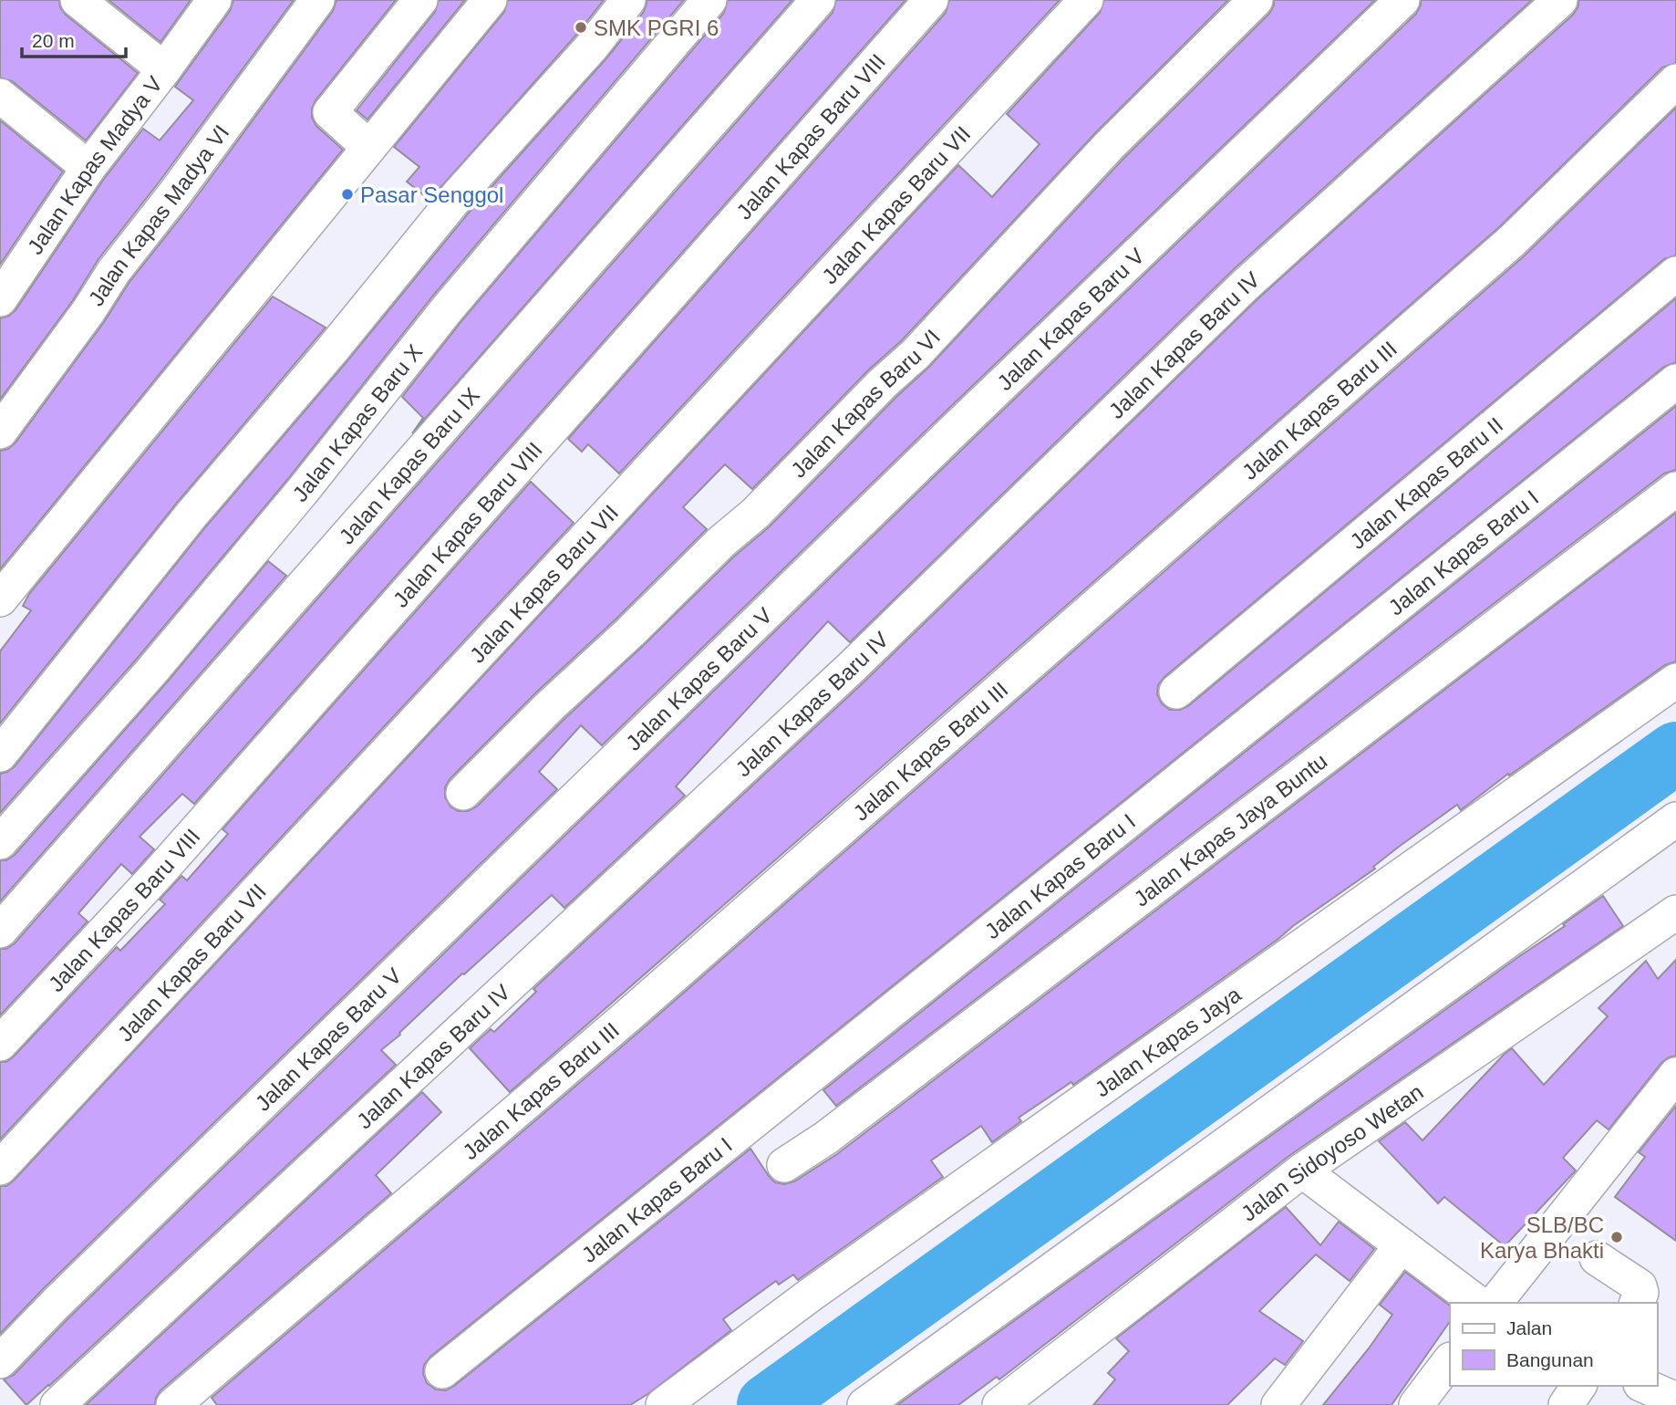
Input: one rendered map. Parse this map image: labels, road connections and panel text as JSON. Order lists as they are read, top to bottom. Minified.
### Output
{"streets":{"street":["Jalan Kapas Baru VIII","Jalan Kapas Madya V","Jalan Kapas Baru VII","Jalan Kapas Madya VI","Jalan Kapas Baru V","Jalan Kapas Baru IV","Jalan Kapas Baru VI","Jalan Kapas Baru III","Jalan Kapas Baru X","Jalan Kapas Baru IX","Jalan Kapas Baru II","Jalan Kapas Baru I","Jalan Kapas Jaya Buntu","Jalan Kapas Jaya","Jalan Sidoyoso Wetan"]},"places":["SMK PGRI 6","Pasar Senggol","SLB/BC Karya Bhakti"],"legend":["Jalan","Bangunan"],"scale_bar":"20 m"}
